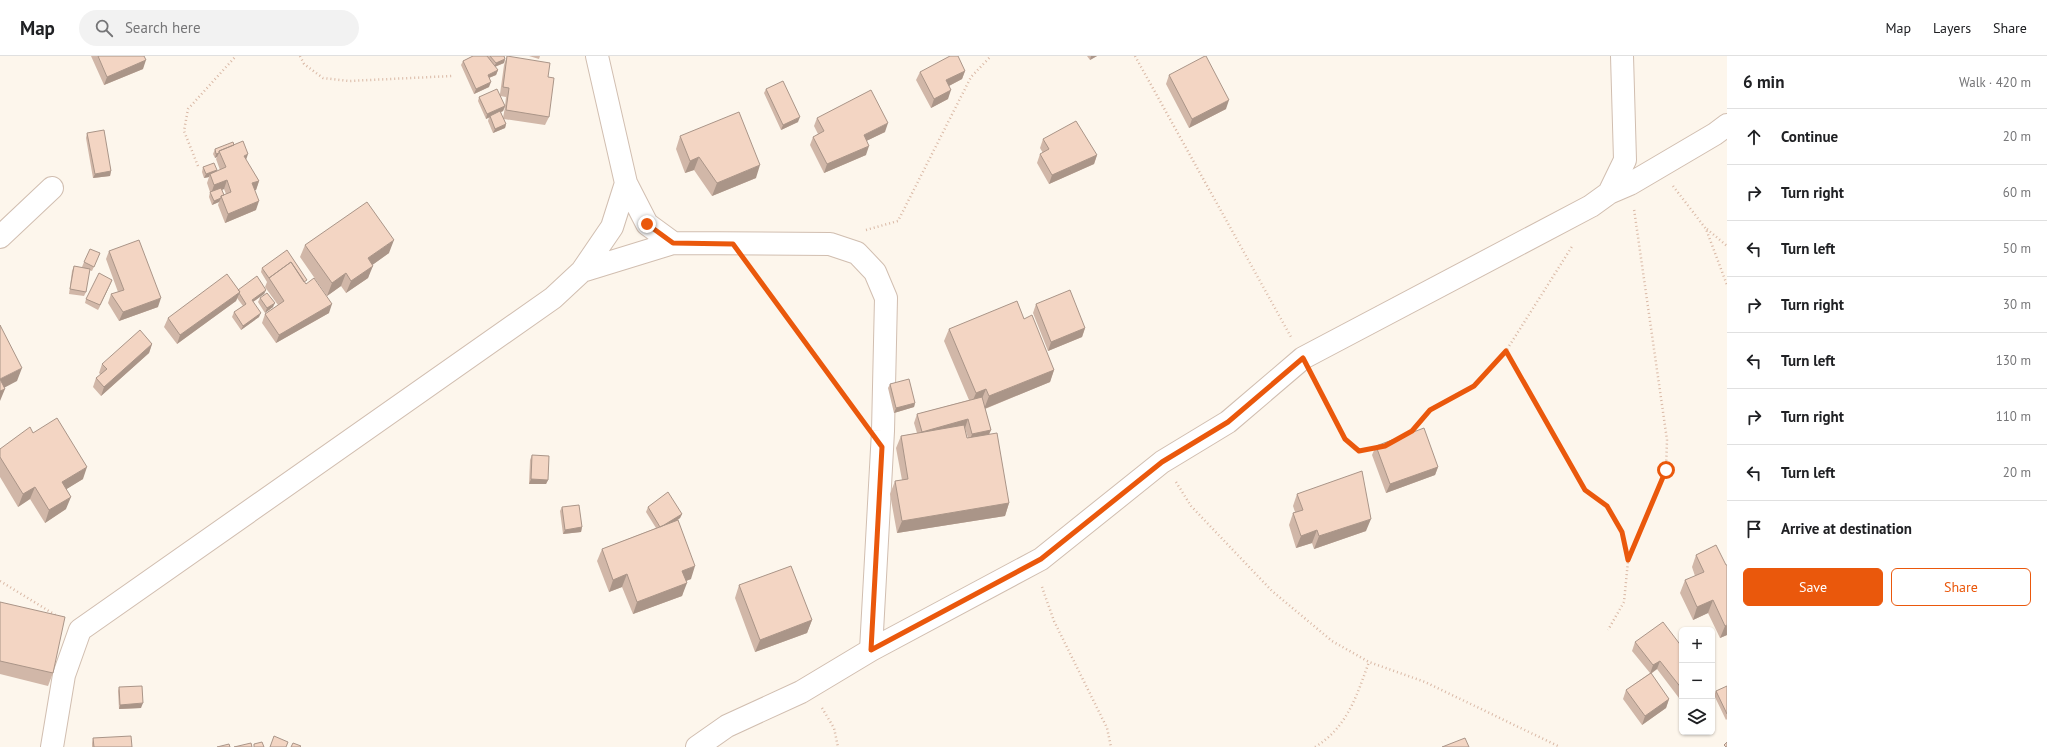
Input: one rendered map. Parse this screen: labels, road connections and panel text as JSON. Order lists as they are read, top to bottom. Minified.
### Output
{"page":{"header":"Map","search":"Search here","nav":["Map","Layers","Share"],"heading":["6 min","Walk · 420 m"],"list":[["Continue","20 m"],["Turn right","60 m"],["Turn left","50 m"],["Turn right","30 m"],["Turn left","130 m"],["Turn right","110 m"],["Turn left","20 m"],"Arrive at destination"],"buttons":["Save","Share"],"map_buttons":["+","−"]}}
